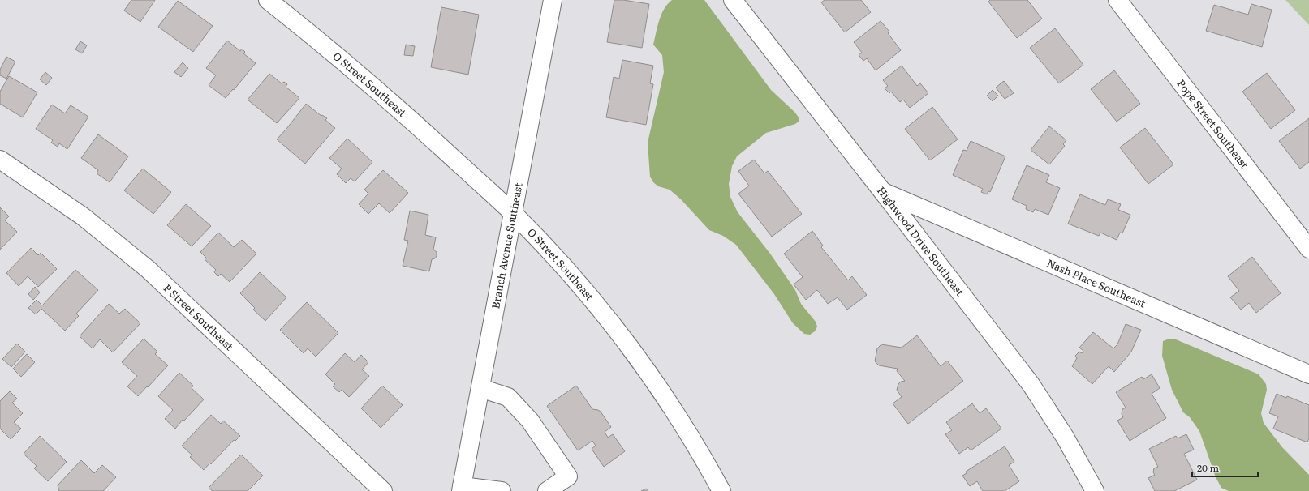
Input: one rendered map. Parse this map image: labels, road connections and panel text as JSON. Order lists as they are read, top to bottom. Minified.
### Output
{"streets":{"street":["O Street Southeast","Pope Street Southeast","Highwood Drive Southeast","Branch Avenue Southeast","Nash Place Southeast","P Street Southeast"]},"crossings":[["O Street Southeast","Branch Avenue Southeast"],["Highwood Drive Southeast","Nash Place Southeast"]],"scale_bar":"20 m"}
